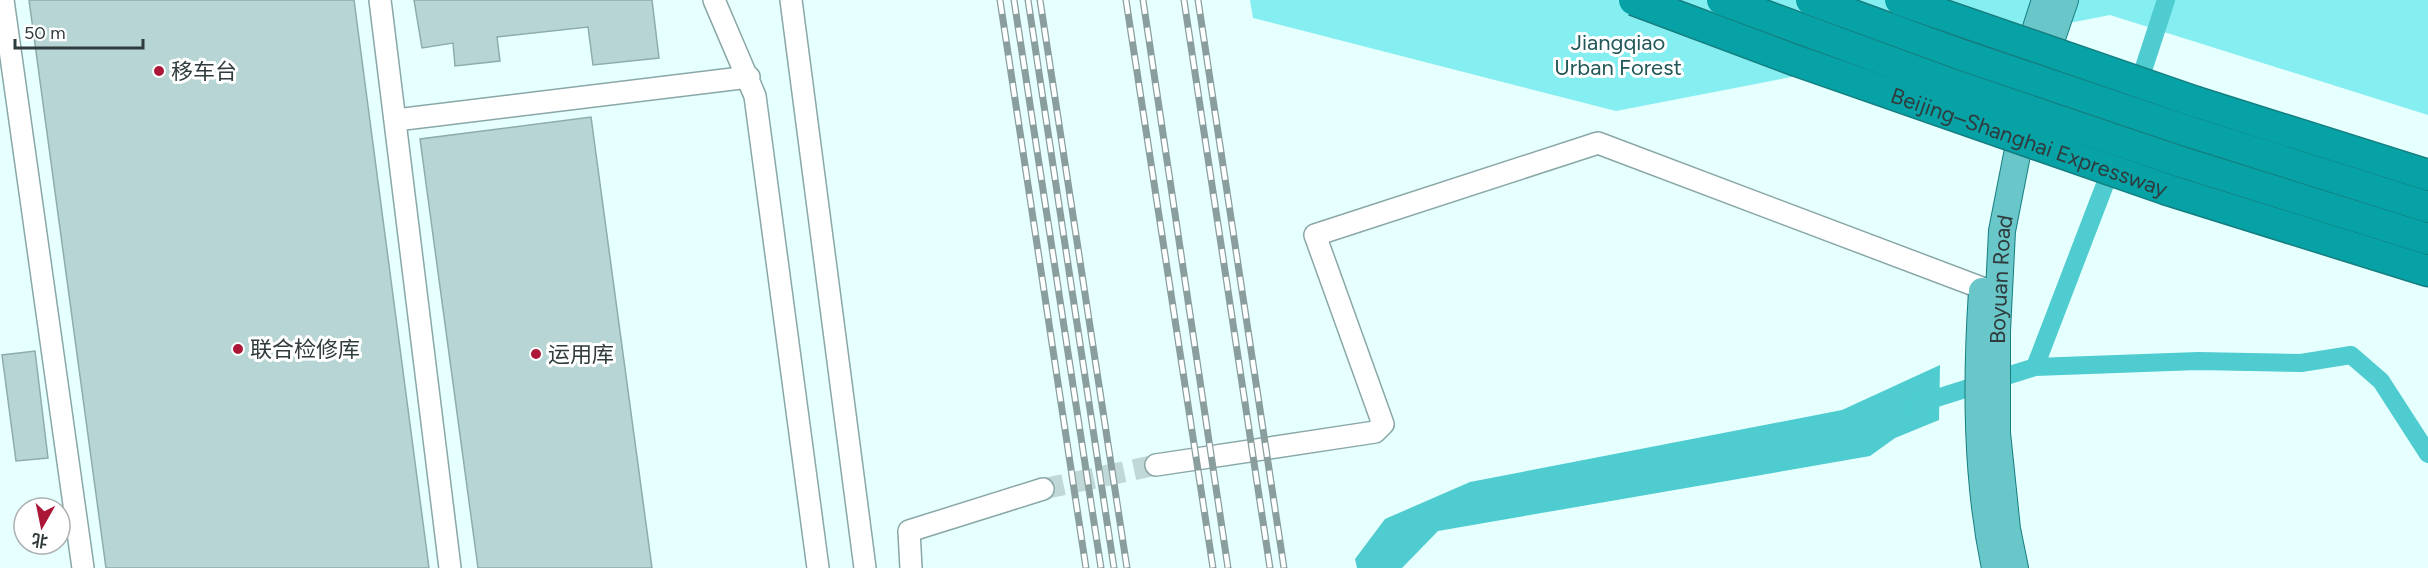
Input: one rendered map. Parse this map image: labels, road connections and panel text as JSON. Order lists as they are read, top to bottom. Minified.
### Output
{"streets":{"highway":["Beijing–Shanghai Expressway"],"main road":["Boyuan Road"]},"parks":["Jiangqiao Urban Forest"],"places":["移车台","联合检修库","运用库"],"scale_bar":"50 m","north":"bottom"}
